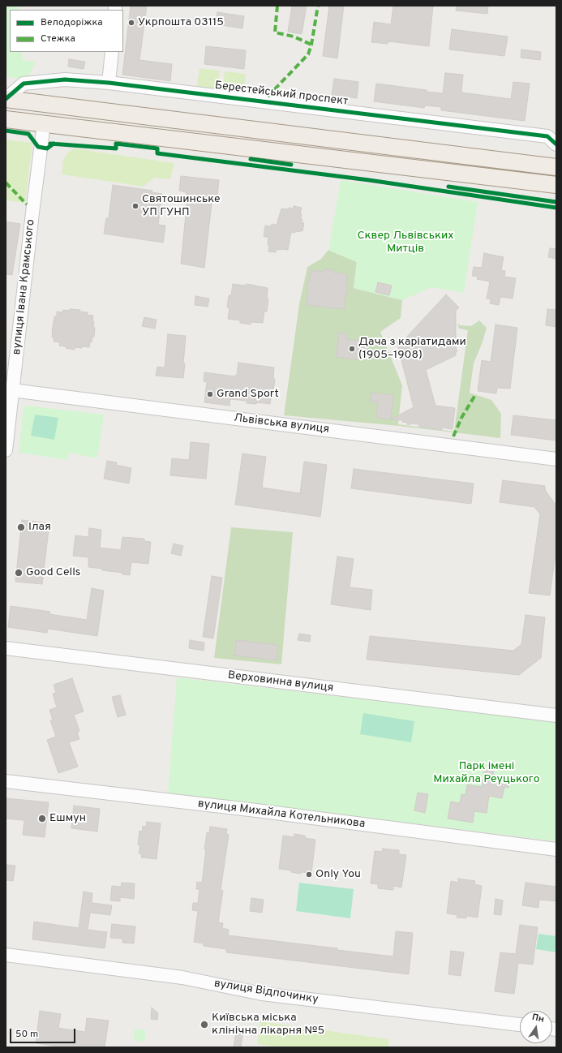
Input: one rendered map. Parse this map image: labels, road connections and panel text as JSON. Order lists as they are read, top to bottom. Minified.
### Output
{"streets":{"main road":["Берестейський проспект"],"street":["вулиця Івана Крамського","Львівська вулиця","Верховинна вулиця","вулиця Михайла Котельникова","вулиця Відпочинку"]},"crossings":[["вулиця Івана Крамського","Львівська вулиця"]],"parks":["Сквер Львівських Митців","Парк імені Михайла Реуцького"],"places":["Укрпошта 03115","Святошинське УП ГУНП","Дача з каріатидами (1905–1908)","Grand Sport","Ілая","Good Cells","Ешмун","Only You","Київська міська клінічна лікарня №5"],"legend":["Велодоріжка","Стежка"],"scale_bar":"50 m","north":"top"}
